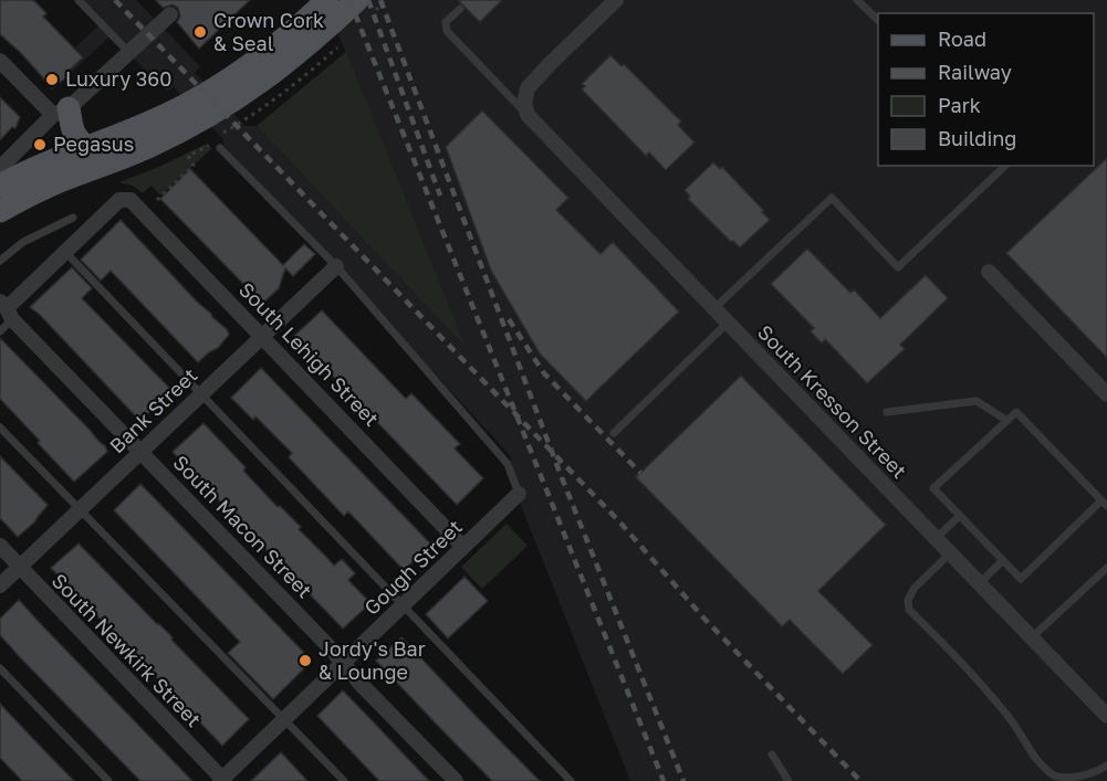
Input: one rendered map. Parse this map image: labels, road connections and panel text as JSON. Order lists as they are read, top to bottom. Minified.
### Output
{"streets":{"street":["South Lehigh Street","South Kresson Street","Bank Street","South Macon Street","Gough Street","South Newkirk Street"]},"crossings":[["South Lehigh Street","Bank Street"],["South Lehigh Street","Gough Street"],["Bank Street","South Macon Street"],["Bank Street","South Newkirk Street"],["South Macon Street","Gough Street"],["Gough Street","South Newkirk Street"]],"places":["Crown Cork & Seal","Luxury 360","Pegasus","Jordy's Bar & Lounge"],"legend":["Road","Railway","Park","Building"]}
